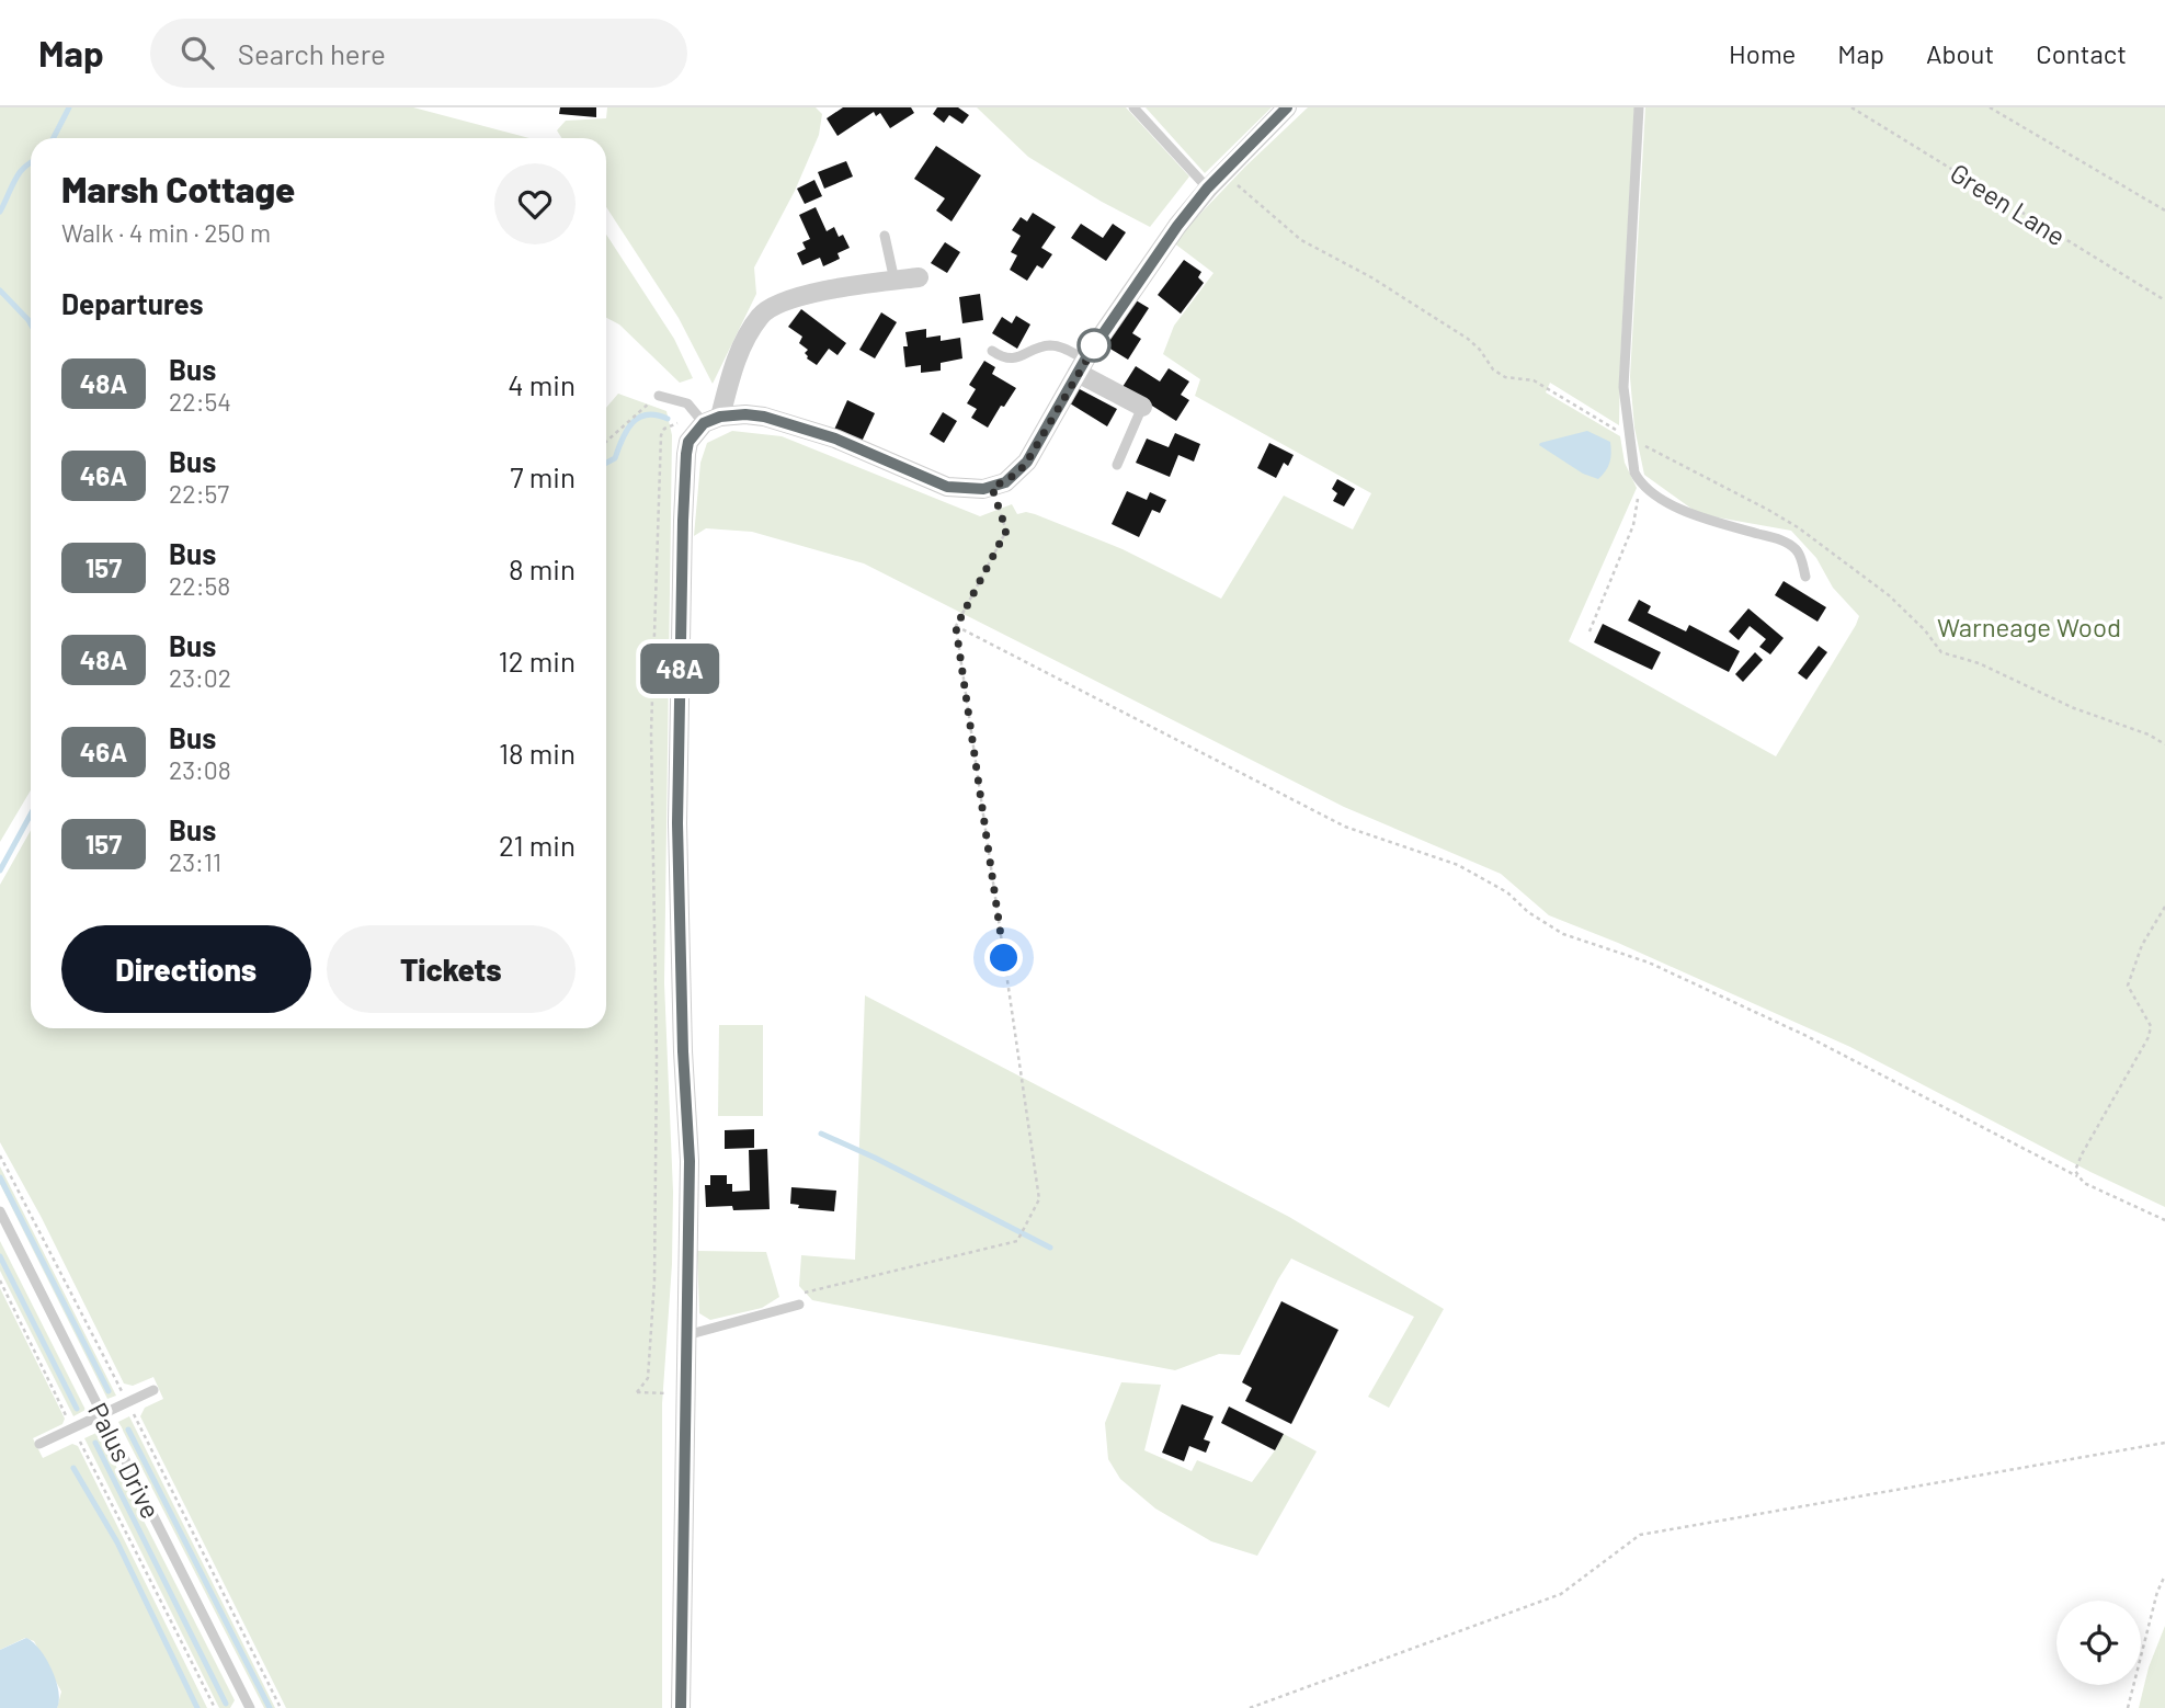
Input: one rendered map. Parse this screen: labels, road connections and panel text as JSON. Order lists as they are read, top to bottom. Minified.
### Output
{"streets":{"lane":["Palus Drive"],"path":["Green Lane"]},"parks":["Warneage Wood"],"lines":["bus line 48A"],"page":{"header":"Map","search":"Search here","nav":["Home","Map","About","Contact"],"on_map":"48A","heading":[["Marsh Cottage","Walk · 4 min · 250 m"],"Departures"],"list":[{"mark":"48A","name":"Bus","note":"22:54","value":"4 min"},{"mark":"46A","name":"Bus","note":"22:57","value":"7 min"},{"mark":"157","name":"Bus","note":"22:58","value":"8 min"},{"mark":"48A","name":"Bus","note":"23:02","value":"12 min"},{"mark":"46A","name":"Bus","note":"23:08","value":"18 min"},{"mark":"157","name":"Bus","note":"23:11","value":"21 min"}],"buttons":["Directions","Tickets"]}}
